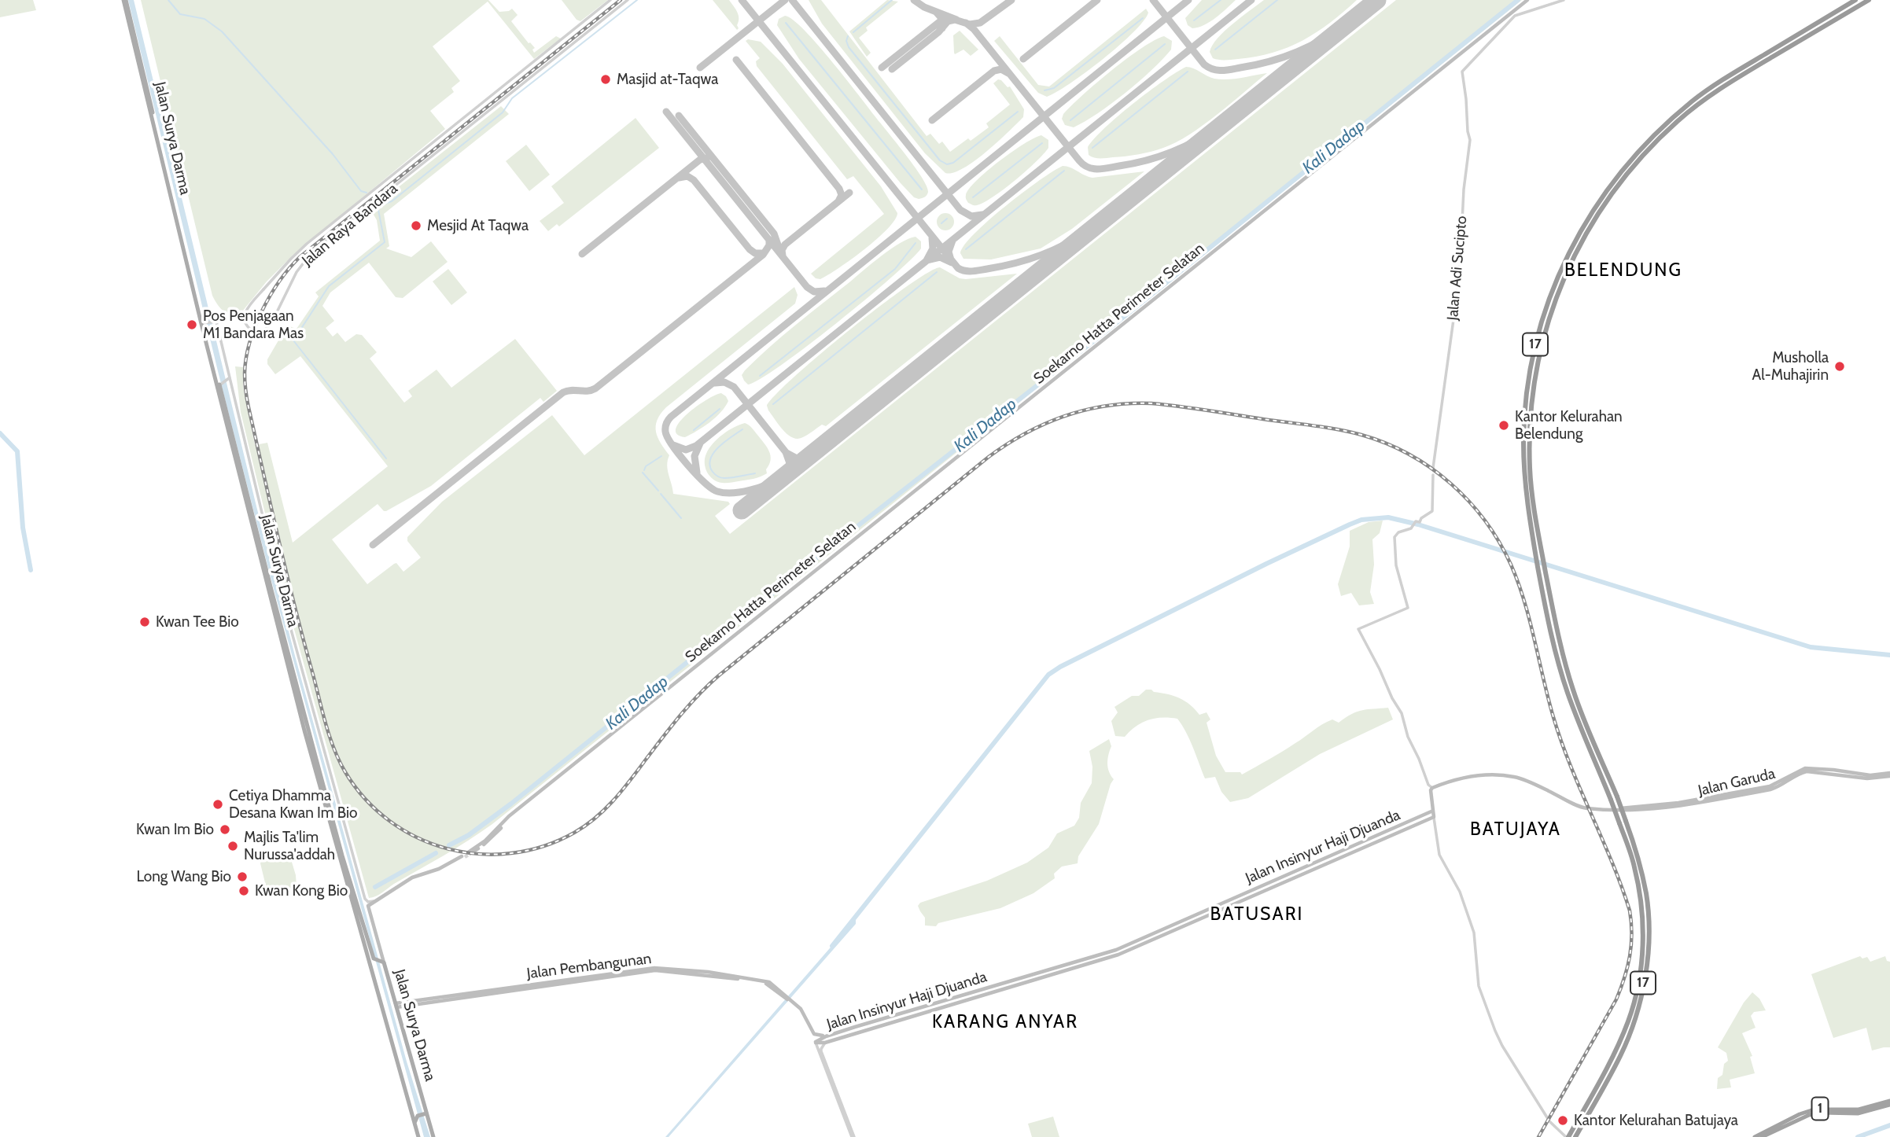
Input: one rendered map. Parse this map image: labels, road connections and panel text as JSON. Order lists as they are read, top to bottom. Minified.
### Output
{"streets":{"highway":["17","1"],"main road":["Jalan Surya Darma","Soekarno Hatta Perimeter Selatan","Jalan Garuda","Jalan Insinyur Haji Djuanda","Jalan Pembangunan"],"street":["Jalan Raya Bandara","Jalan Adi Sucipto"]},"crossings":[["Jalan Surya Darma","Jalan Pembangunan"],["Jalan Insinyur Haji Djuanda","Jalan Pembangunan"]],"districts":["BELENDUNG","BATUJAYA","BATUSARI","KARANG ANYAR"],"water":["Kali Dadap"],"places":["Masjid at-Taqwa","Mesjid At Taqwa","Pos Penjagaan M1 Bandara Mas","Musholla Al-Muhajirin","Kantor Kelurahan Belendung","Kwan Tee Bio","Cetiya Dhamma Desana Kwan Im Bio","Kwan Im Bio","Majlis Ta'lim Nurussa'addah","Long Wang Bio","Kwan Kong Bio","Kantor Kelurahan Batujaya"]}
